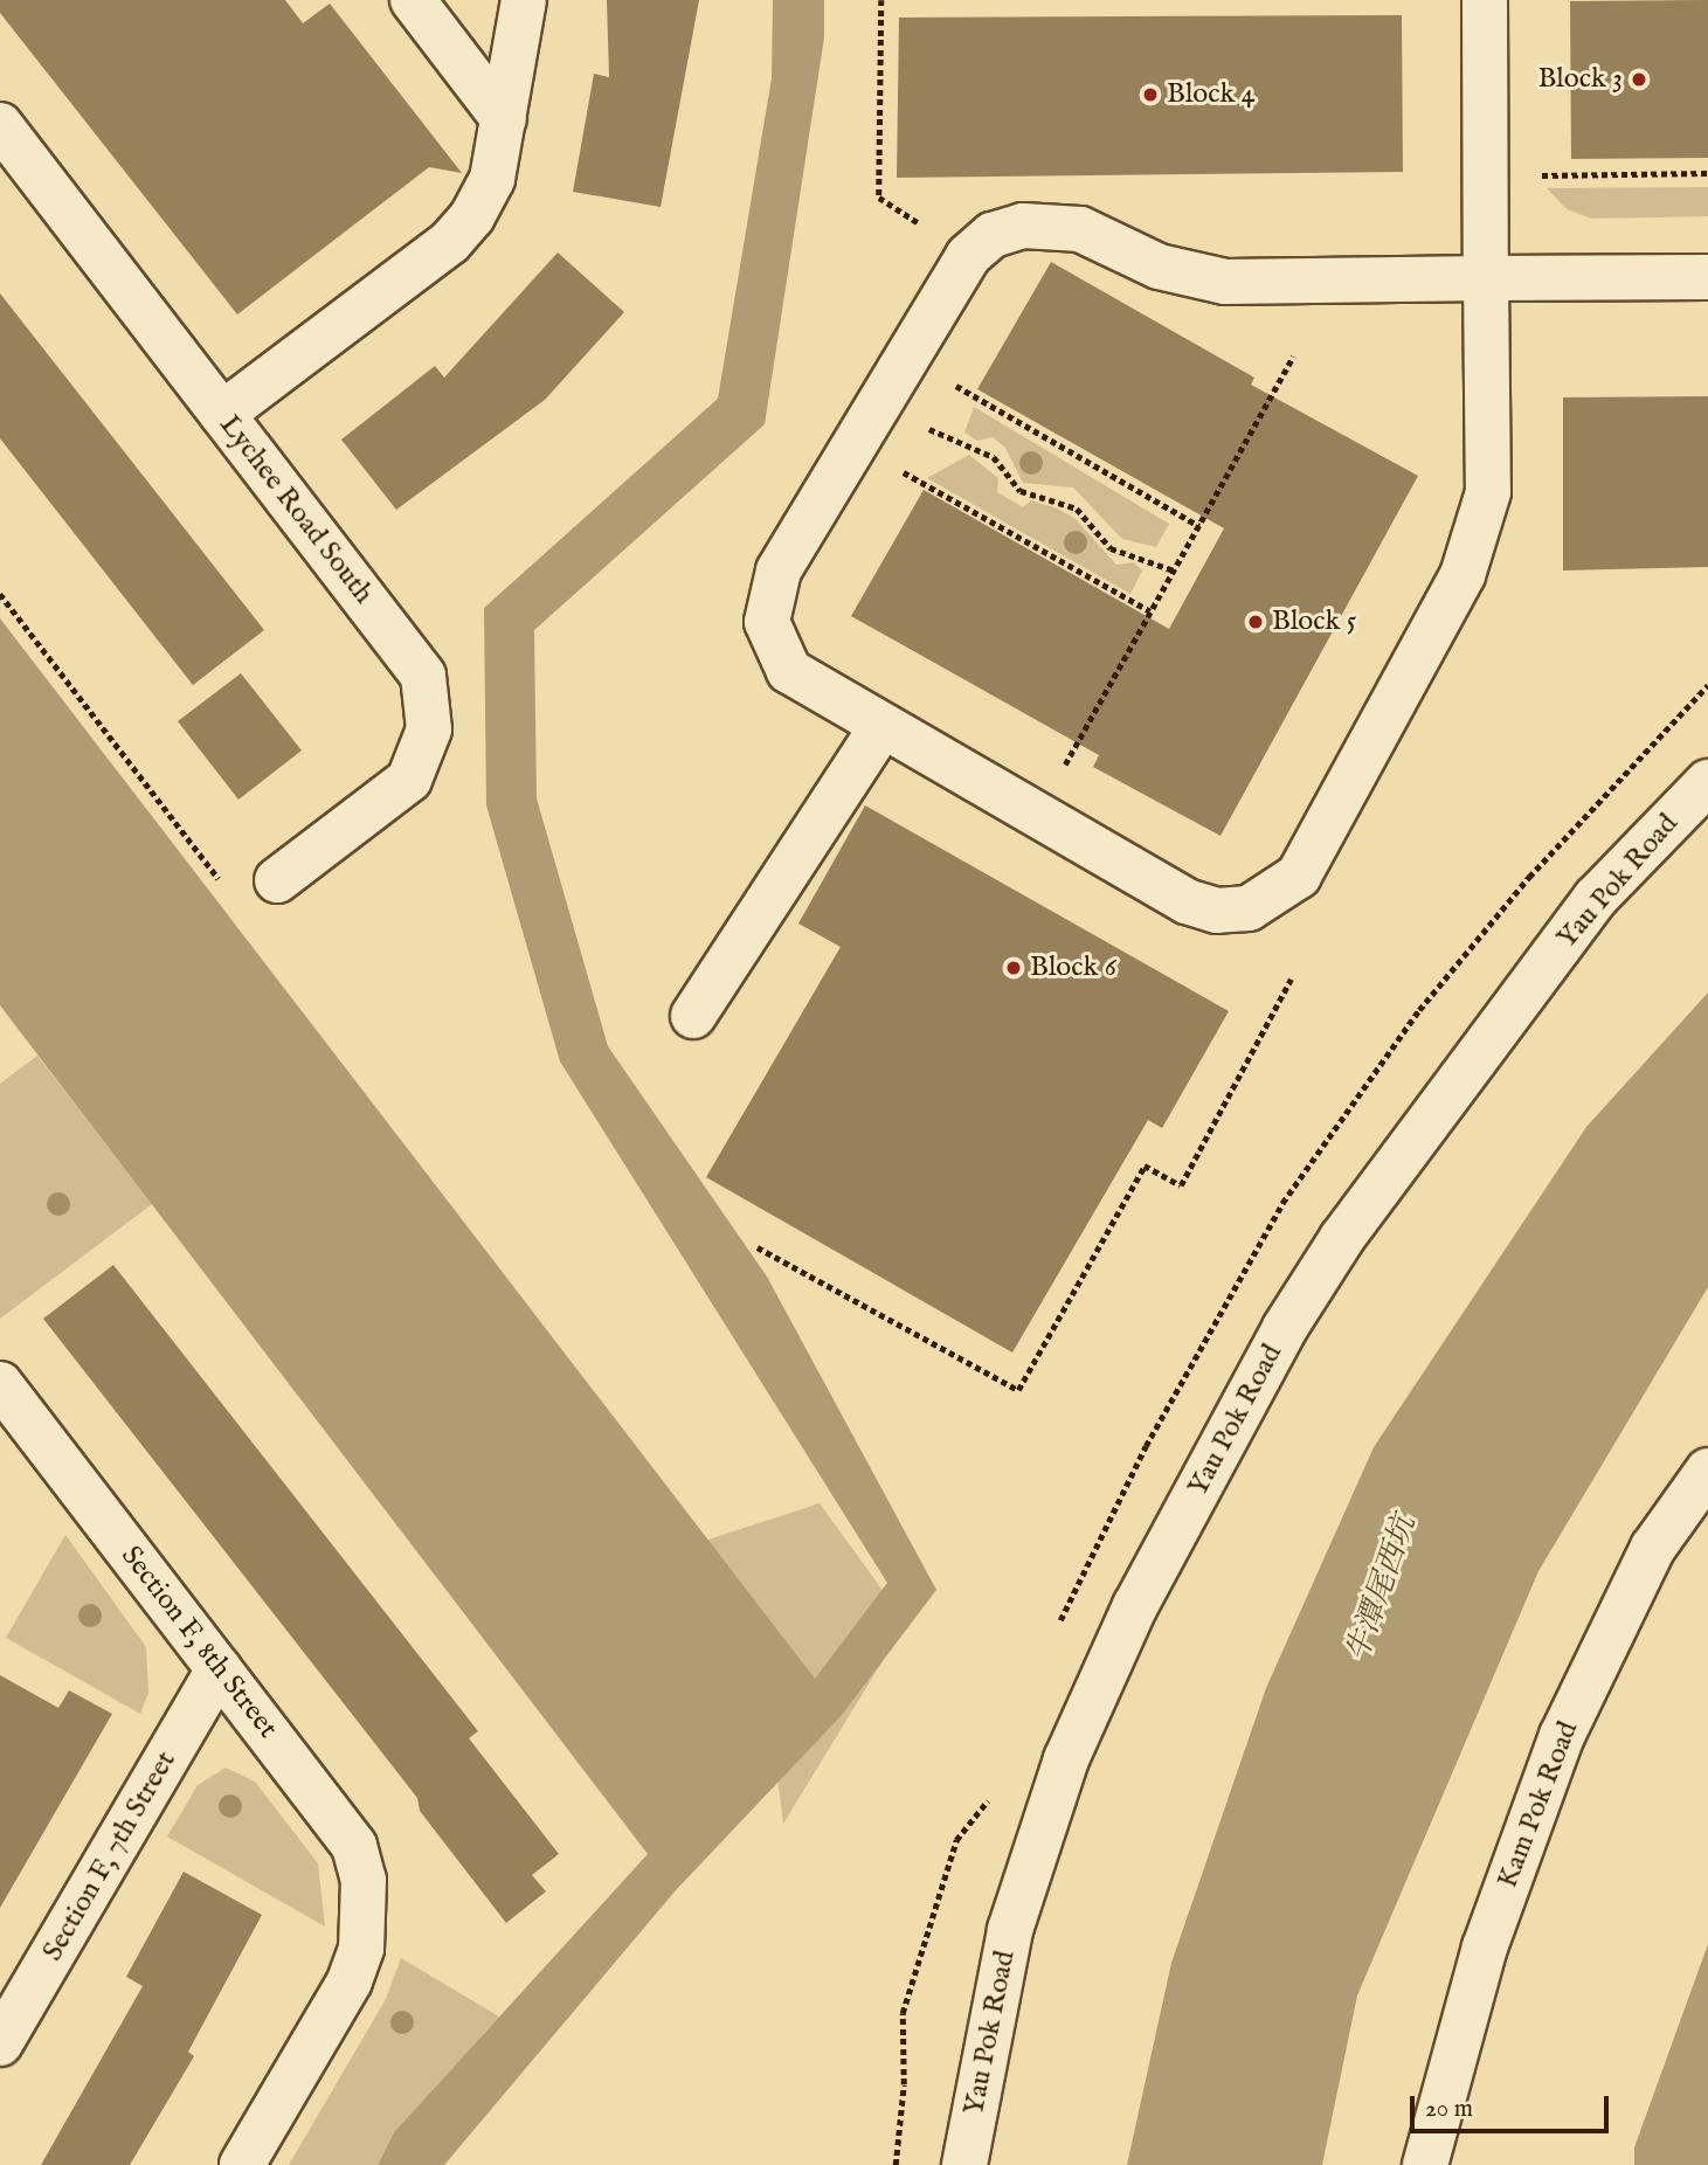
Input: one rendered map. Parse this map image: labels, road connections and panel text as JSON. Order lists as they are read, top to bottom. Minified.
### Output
{"streets":{"street":["Lychee Road South","Yau Pok Road","Section F, 8th Street","Kam Pok Road","Section F, 7th Street"]},"crossings":[["Section F, 8th Street","Section F, 7th Street"]],"water":["牛潭尾西坑"],"places":["Block 3","Block 4","Block 5","Block 6"],"scale_bar":"20 m"}
